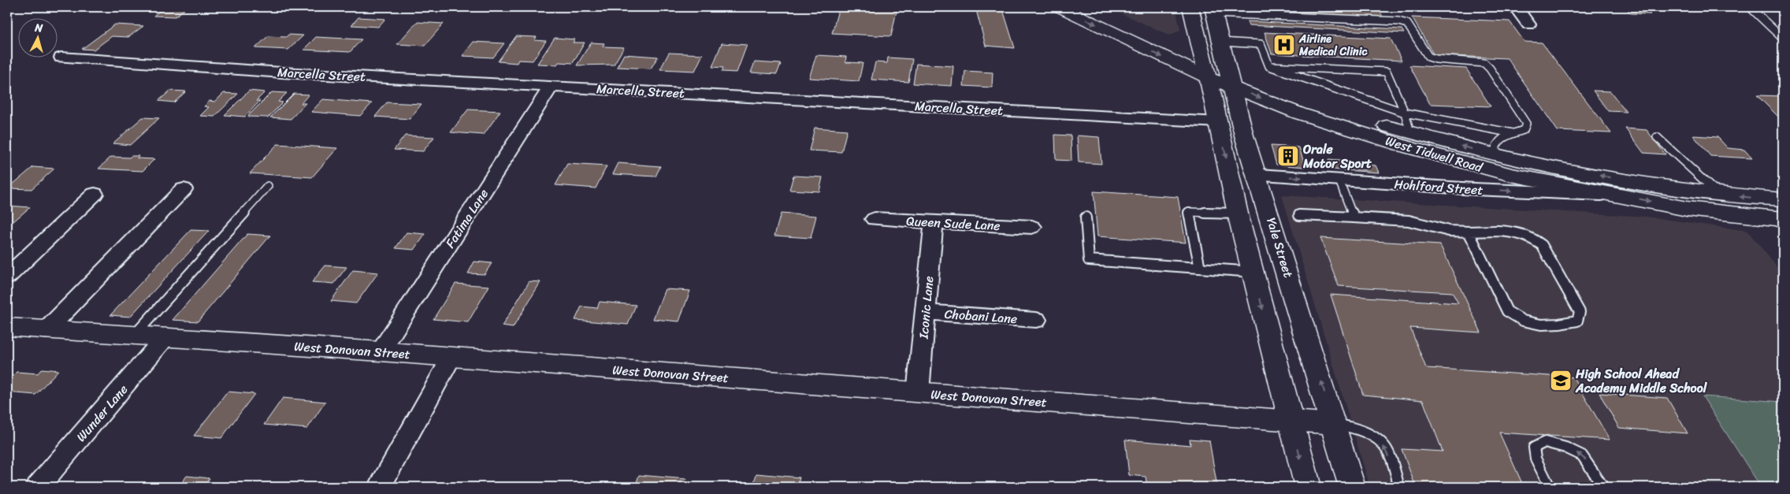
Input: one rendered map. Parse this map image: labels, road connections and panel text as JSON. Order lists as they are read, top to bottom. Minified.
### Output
{"streets":{"main road":["West Tidwell Road","Yale Street","West Donovan Street"],"street":["Marcella Street","Hohlford Street","Fatima Lane","Queen Sude Lane","Iconic Lane","Chobani Lane","Wunder Lane"]},"crossings":[["Marcella Street","Fatima Lane"],["West Tidwell Road","Hohlford Street"],["West Tidwell Road","Yale Street"],["Hohlford Street","Yale Street"],["Fatima Lane","West Donovan Street"],["Queen Sude Lane","Iconic Lane"],["Yale Street","West Donovan Street"],["Iconic Lane","Chobani Lane"],["Iconic Lane","West Donovan Street"],["West Donovan Street","Wunder Lane"]],"one_way":["Hohlford Street"],"places":{"hospital":["Airline Medical Clinic"],"building":["Orale Motor Sport"],"school or university":["High School Ahead Academy Middle School"]},"north":"top"}
